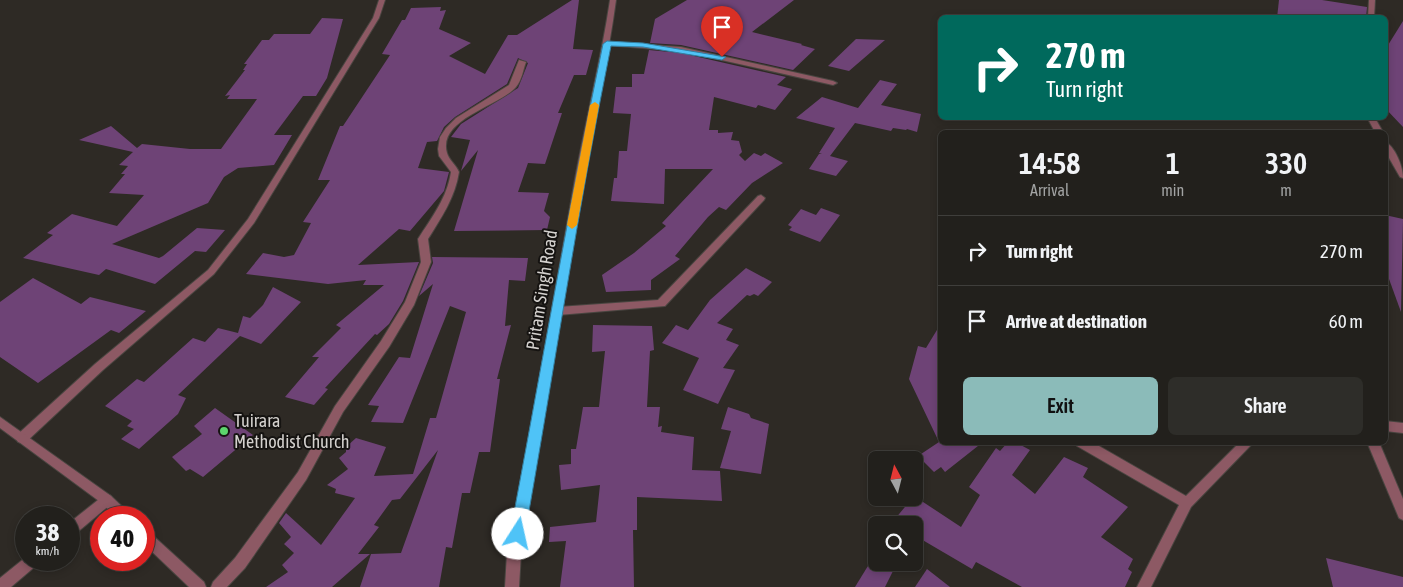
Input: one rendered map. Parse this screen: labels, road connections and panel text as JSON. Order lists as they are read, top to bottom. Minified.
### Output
{"streets":{"street":["Pritam Singh Road"]},"places":["Tuirara Methodist Church"],"north":"top","page":{"turn":["270 m","Turn right"],"eta":["14:58","Arrival","1","min","330","m"],"list":[{"name":"Turn right","value":"270 m"},{"name":"Arrive at destination","value":"60 m"}],"buttons":["Exit","Share"],"speed":"38 km/h","limit":"40"}}
